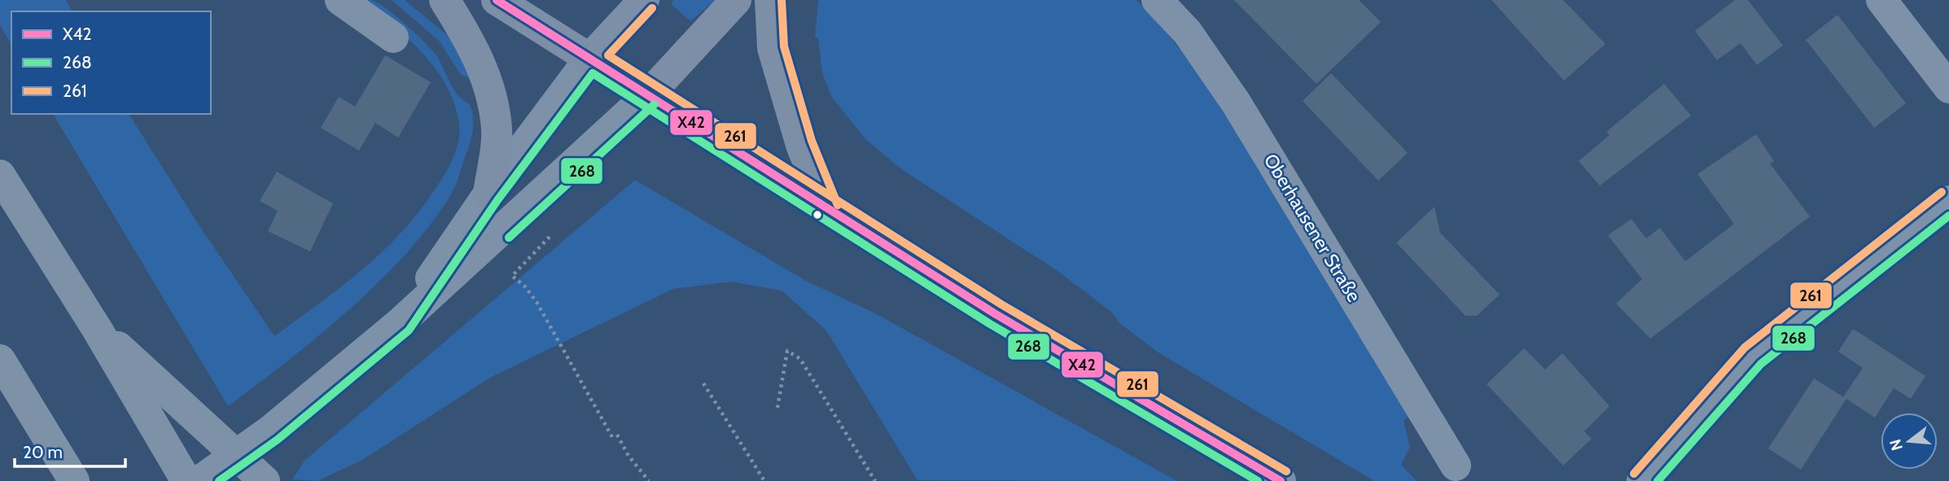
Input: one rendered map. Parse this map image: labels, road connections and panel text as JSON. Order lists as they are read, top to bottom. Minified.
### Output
{"streets":{"street":["Oberhausener Straße"]},"lines":["transit line X42","transit line 261","transit line 268"],"legend":["X42","268","261"],"scale_bar":"20 m","north":"left"}
